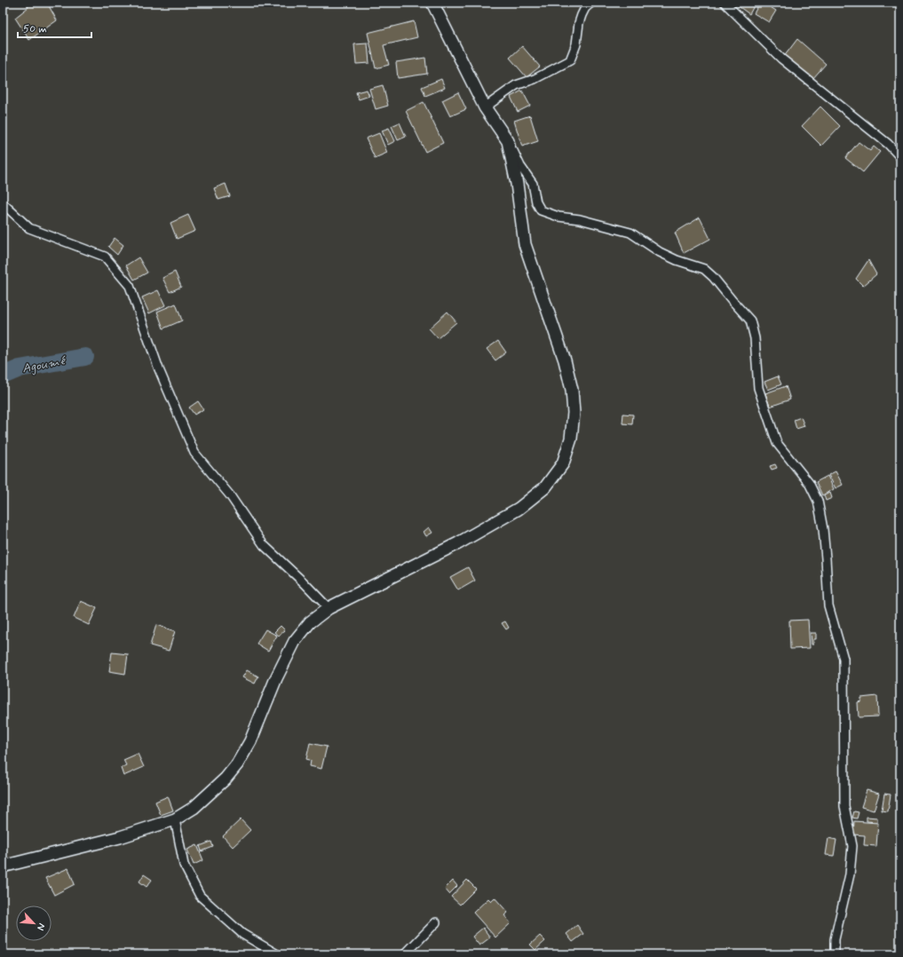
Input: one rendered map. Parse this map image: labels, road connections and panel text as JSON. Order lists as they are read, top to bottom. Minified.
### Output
{"water":["Agoumé"],"scale_bar":"50 m","north":"bottom right"}
